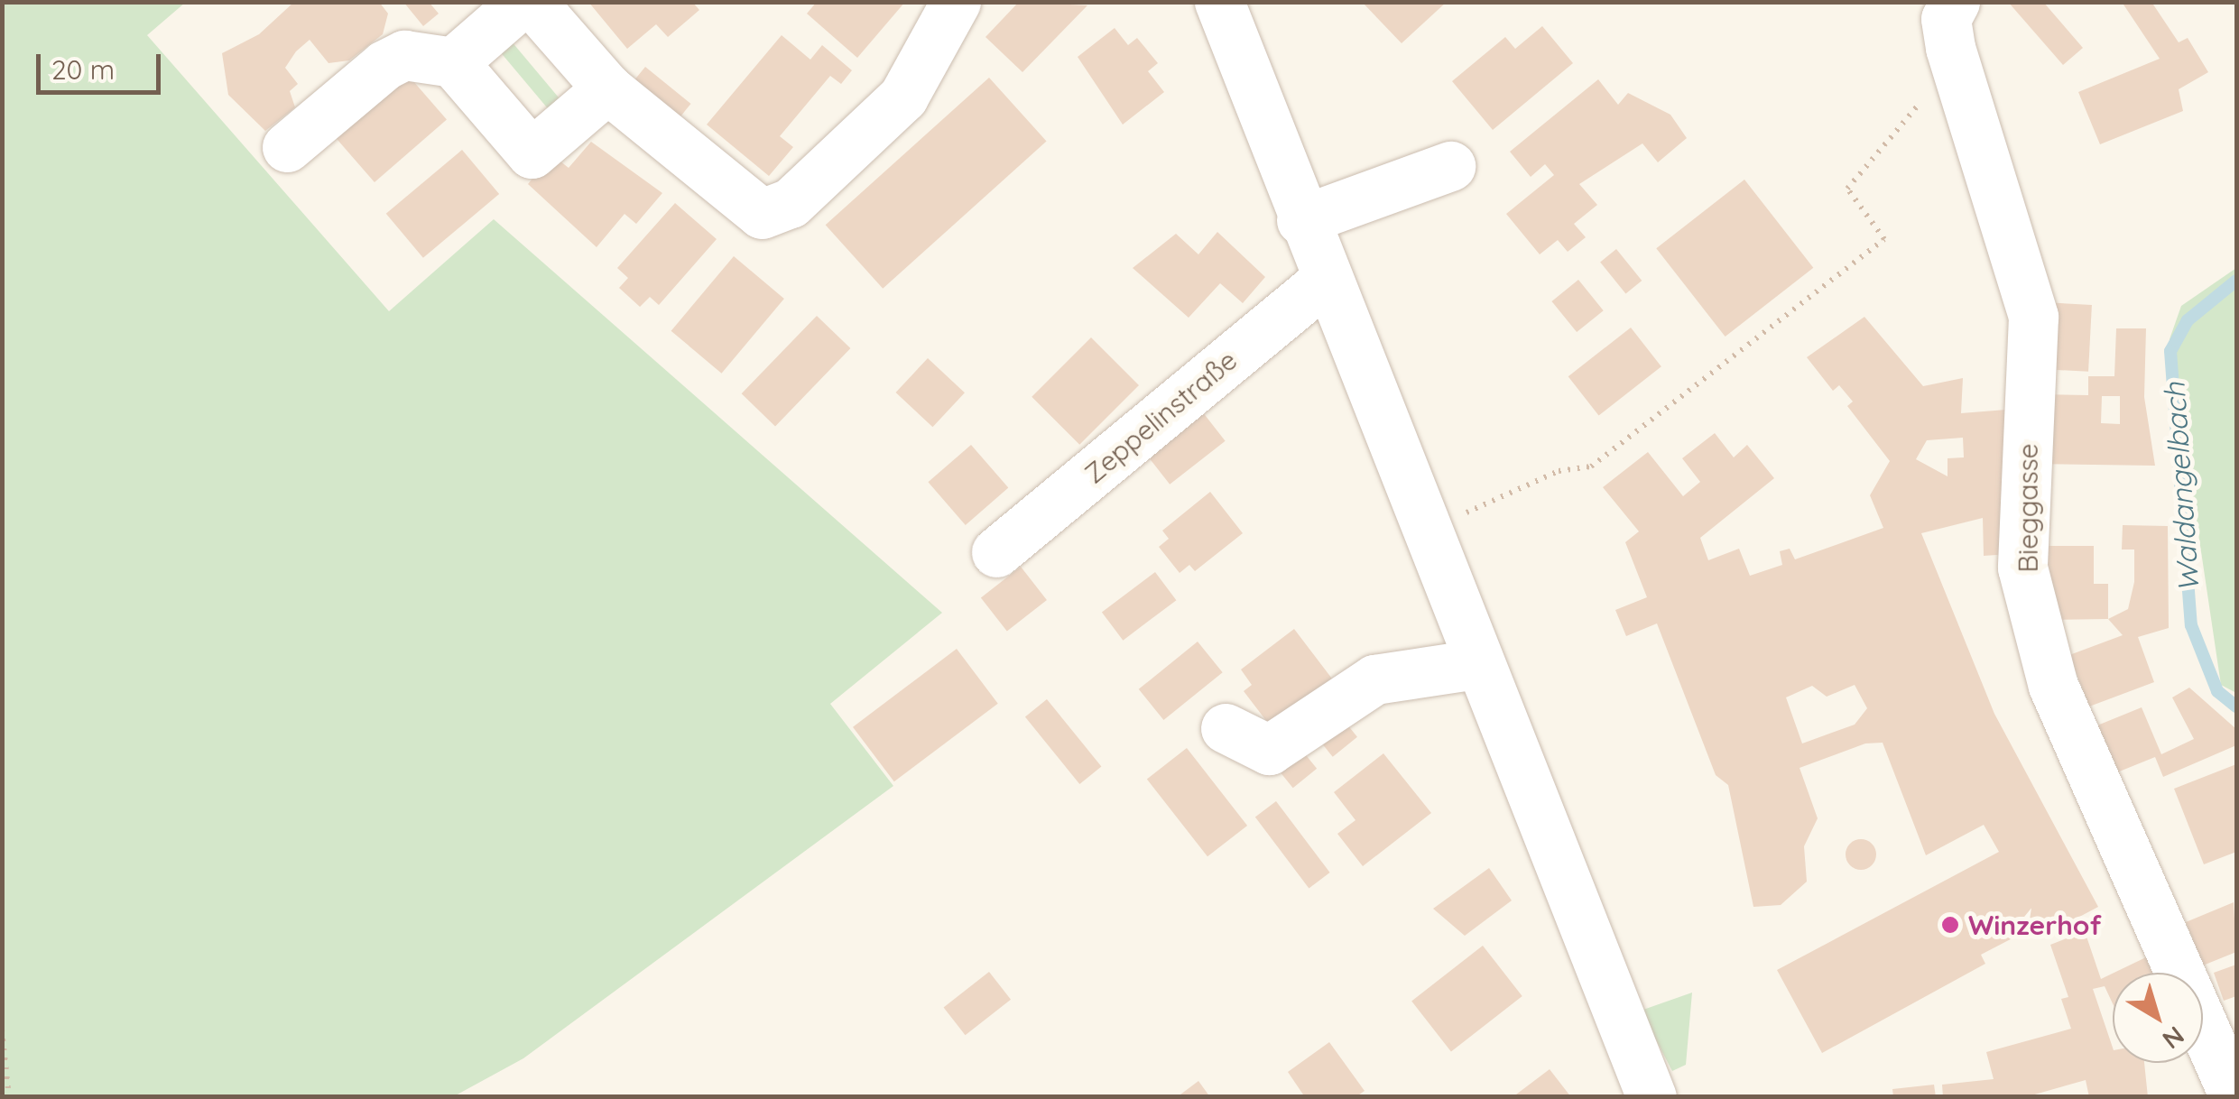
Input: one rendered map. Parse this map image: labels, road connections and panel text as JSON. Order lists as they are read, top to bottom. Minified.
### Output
{"streets":{"street":["Zeppelinstraße","Bieggasse"]},"water":["Waldangelbach"],"places":["Winzerhof"],"scale_bar":"20 m","north":"bottom right"}
